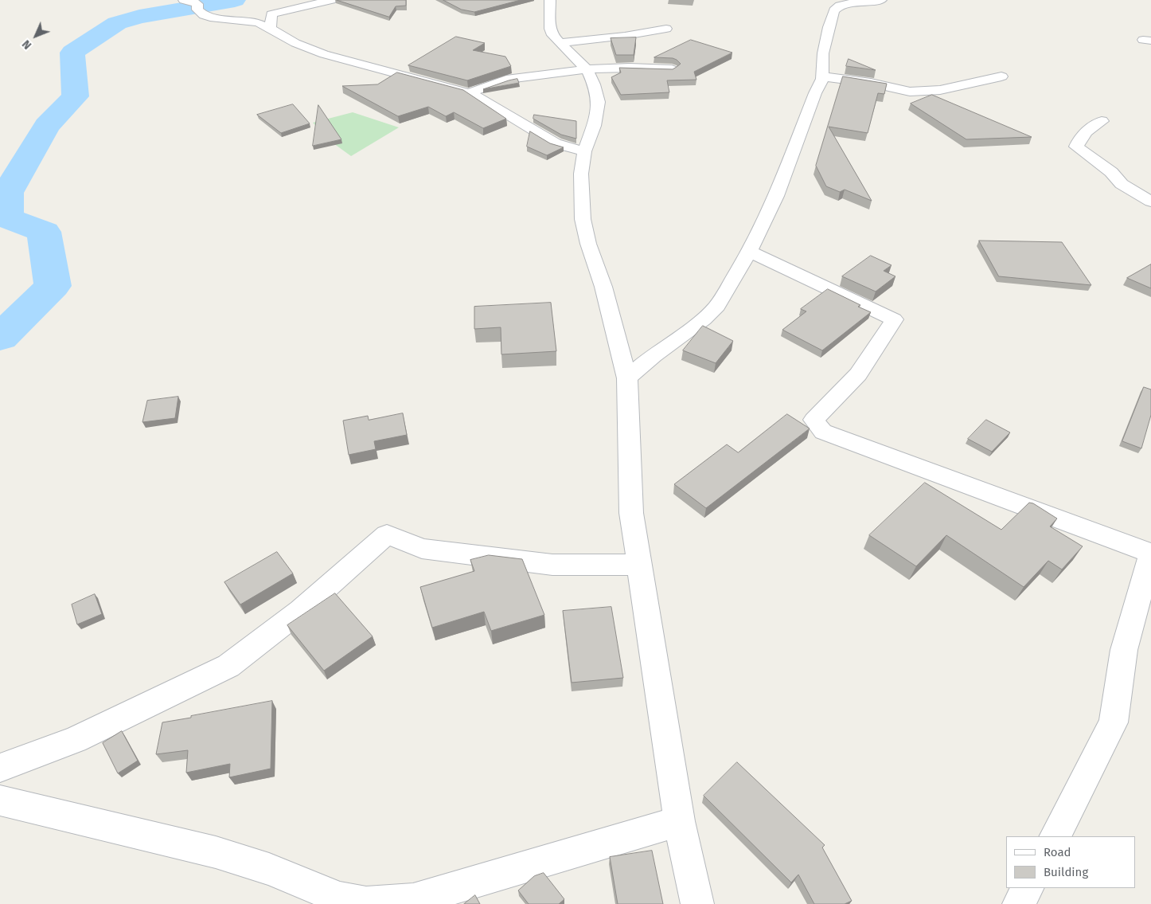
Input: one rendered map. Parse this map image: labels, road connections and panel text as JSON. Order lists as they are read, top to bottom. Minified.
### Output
{"legend":["Road","Building"],"north":"bottom left"}
